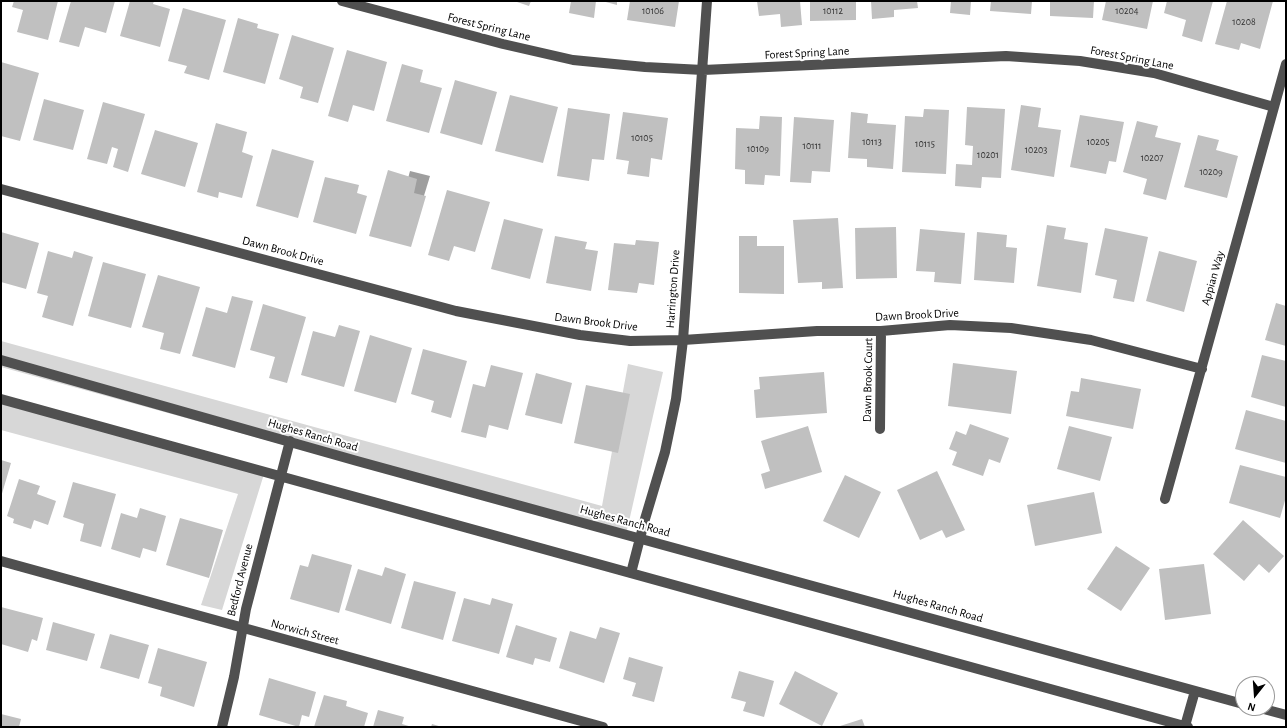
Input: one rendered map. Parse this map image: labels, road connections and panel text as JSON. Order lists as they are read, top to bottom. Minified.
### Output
{"streets":{"street":["Forest Spring Lane","Dawn Brook Drive","Appian Way","Harrington Drive","Dawn Brook Court","Hughes Ranch Road","Bedford Avenue","Norwich Street"]},"crossings":[["Forest Spring Lane","Appian Way"],["Forest Spring Lane","Harrington Drive"],["Dawn Brook Drive","Appian Way"],["Dawn Brook Drive","Harrington Drive"],["Dawn Brook Drive","Dawn Brook Court"],["Harrington Drive","Hughes Ranch Road"],["Hughes Ranch Road","Bedford Avenue"],["Bedford Avenue","Norwich Street"]],"house_numbers":["10106","10112","10204","10208","10105","10113","10205","10115","10111","10109","10203","10201","10207","10209"],"north":"bottom"}
